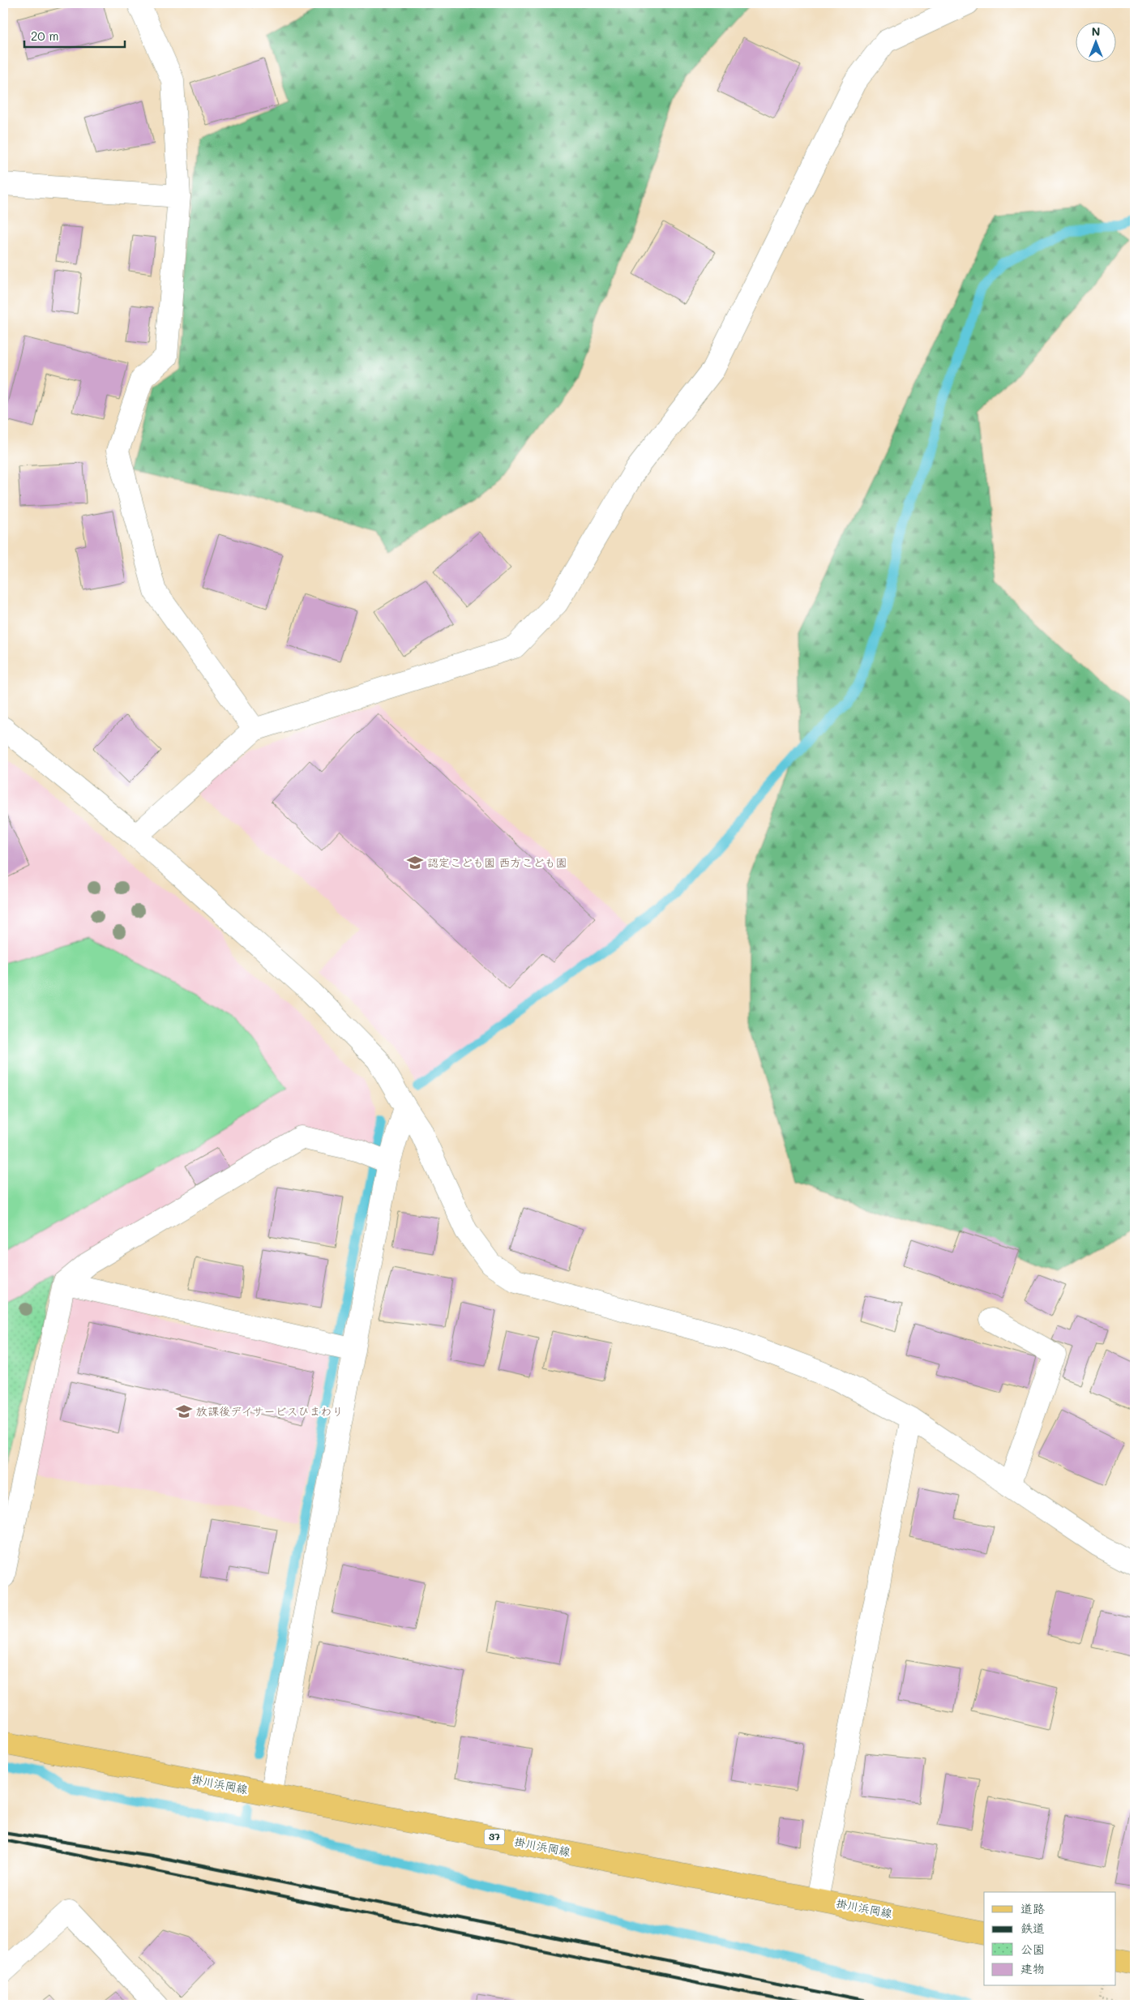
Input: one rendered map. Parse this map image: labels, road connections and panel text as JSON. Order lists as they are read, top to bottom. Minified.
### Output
{"streets":{"main road":["掛川浜岡線","37"]},"places":{"school or university":["認定こども園 西方こども園","放課後デイサービスひまわり"]},"legend":["道路","鉄道","公園","建物"],"scale_bar":"20 m","north":"top"}
